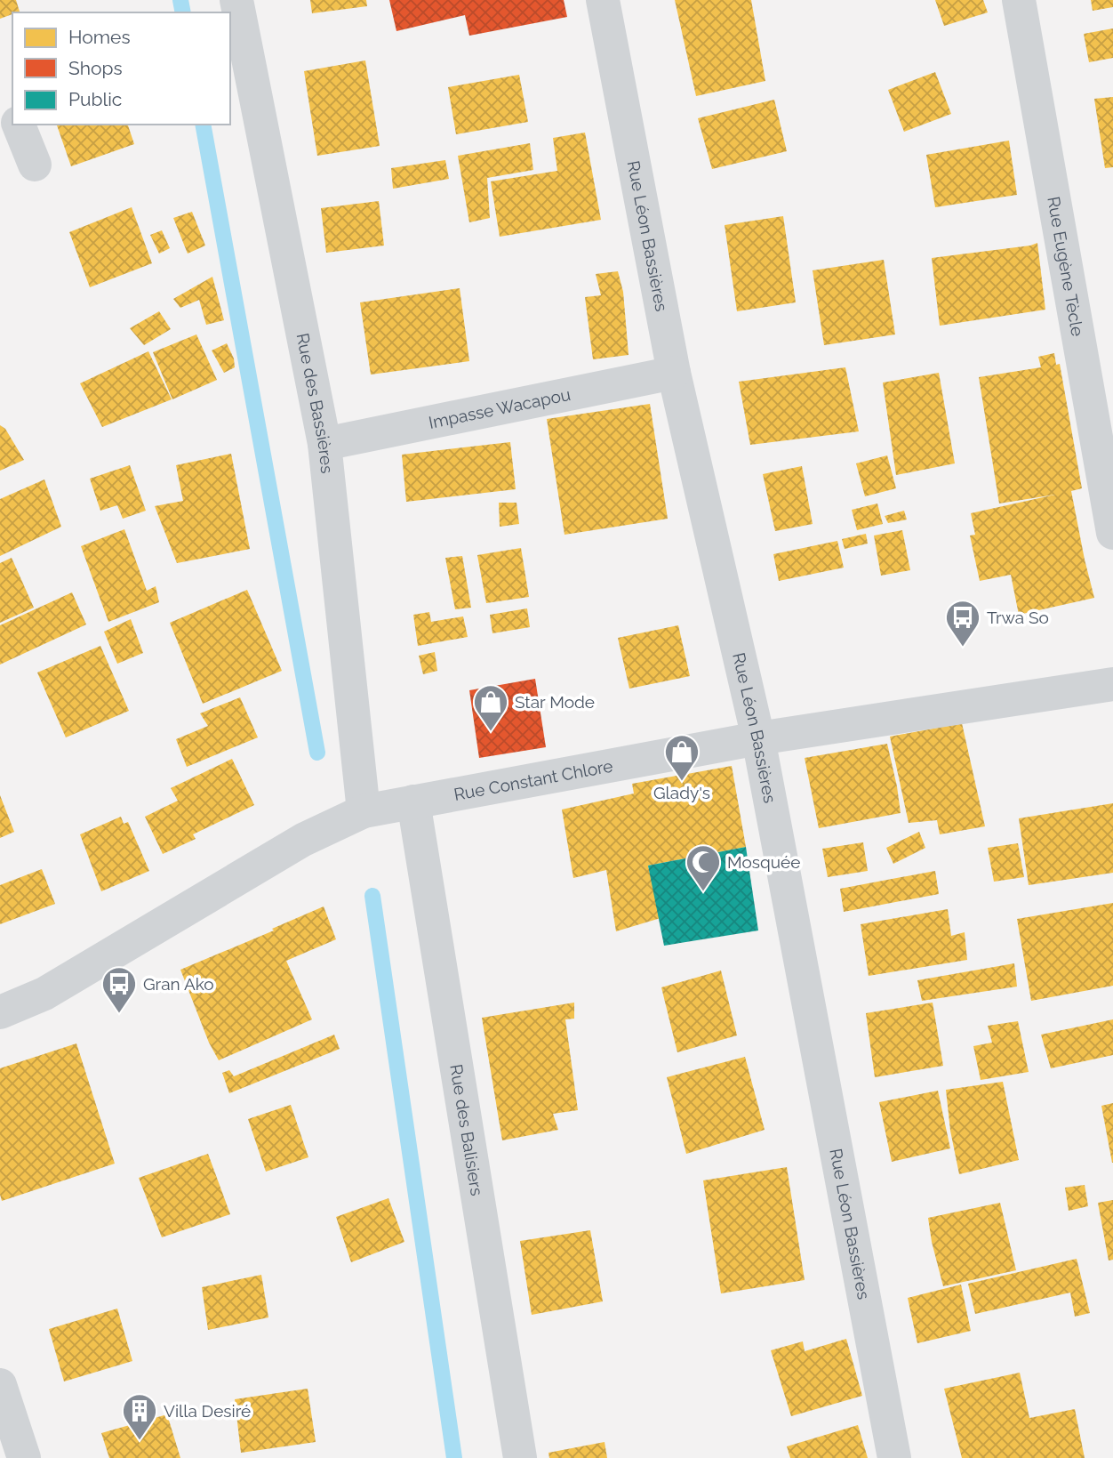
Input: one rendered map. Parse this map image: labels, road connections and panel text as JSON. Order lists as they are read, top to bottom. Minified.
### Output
{"streets":{"street":["Rue Léon Bassières","Rue Eugène Tècle","Rue des Bassières","Impasse Wacapou","Rue Constant Chlore","Rue des Balisiers"]},"crossings":[["Rue Léon Bassières","Impasse Wacapou"],["Rue Léon Bassières","Rue Constant Chlore"],["Rue des Bassières","Impasse Wacapou"],["Rue des Bassières","Rue Constant Chlore"],["Rue Constant Chlore","Rue des Balisiers"]],"places":{"bus stop":["Trwa So","Gran Ako"],"shop":["Star Mode","Glady's"],"mosque":["Mosquée"],"building":["Villa Desiré"]},"legend":["Homes","Shops","Public"]}
